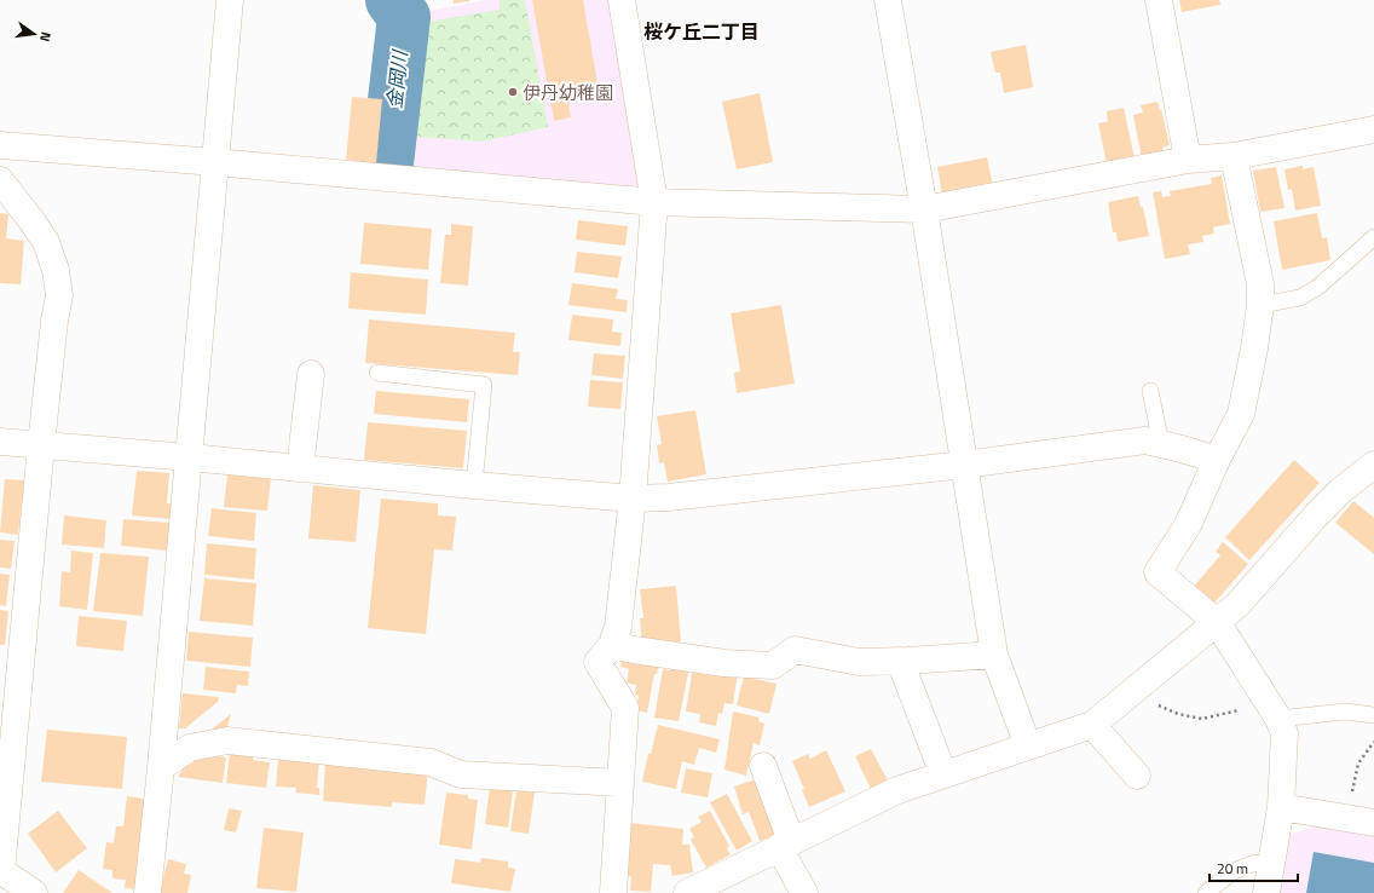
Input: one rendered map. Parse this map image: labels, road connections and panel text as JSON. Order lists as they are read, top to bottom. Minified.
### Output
{"districts":["桜ケ丘二丁目"],"water":["金岡川"],"places":["伊丹幼稚園"],"scale_bar":"20 m","north":"right"}
